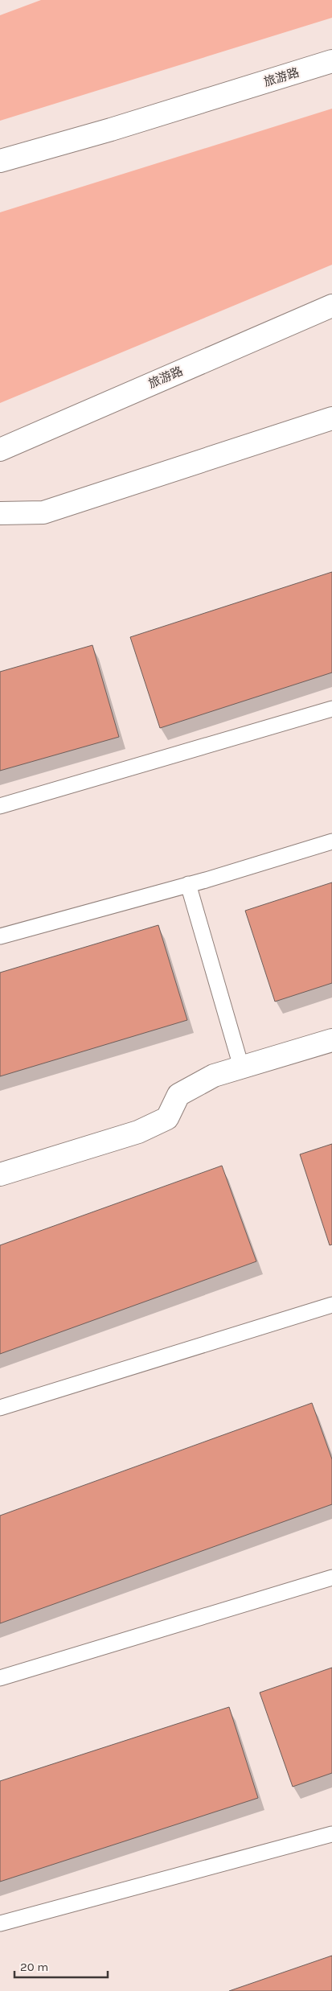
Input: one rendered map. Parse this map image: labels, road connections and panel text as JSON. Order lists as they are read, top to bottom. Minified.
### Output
{"streets":{"street":["旅游路"]},"scale_bar":"20 m"}
